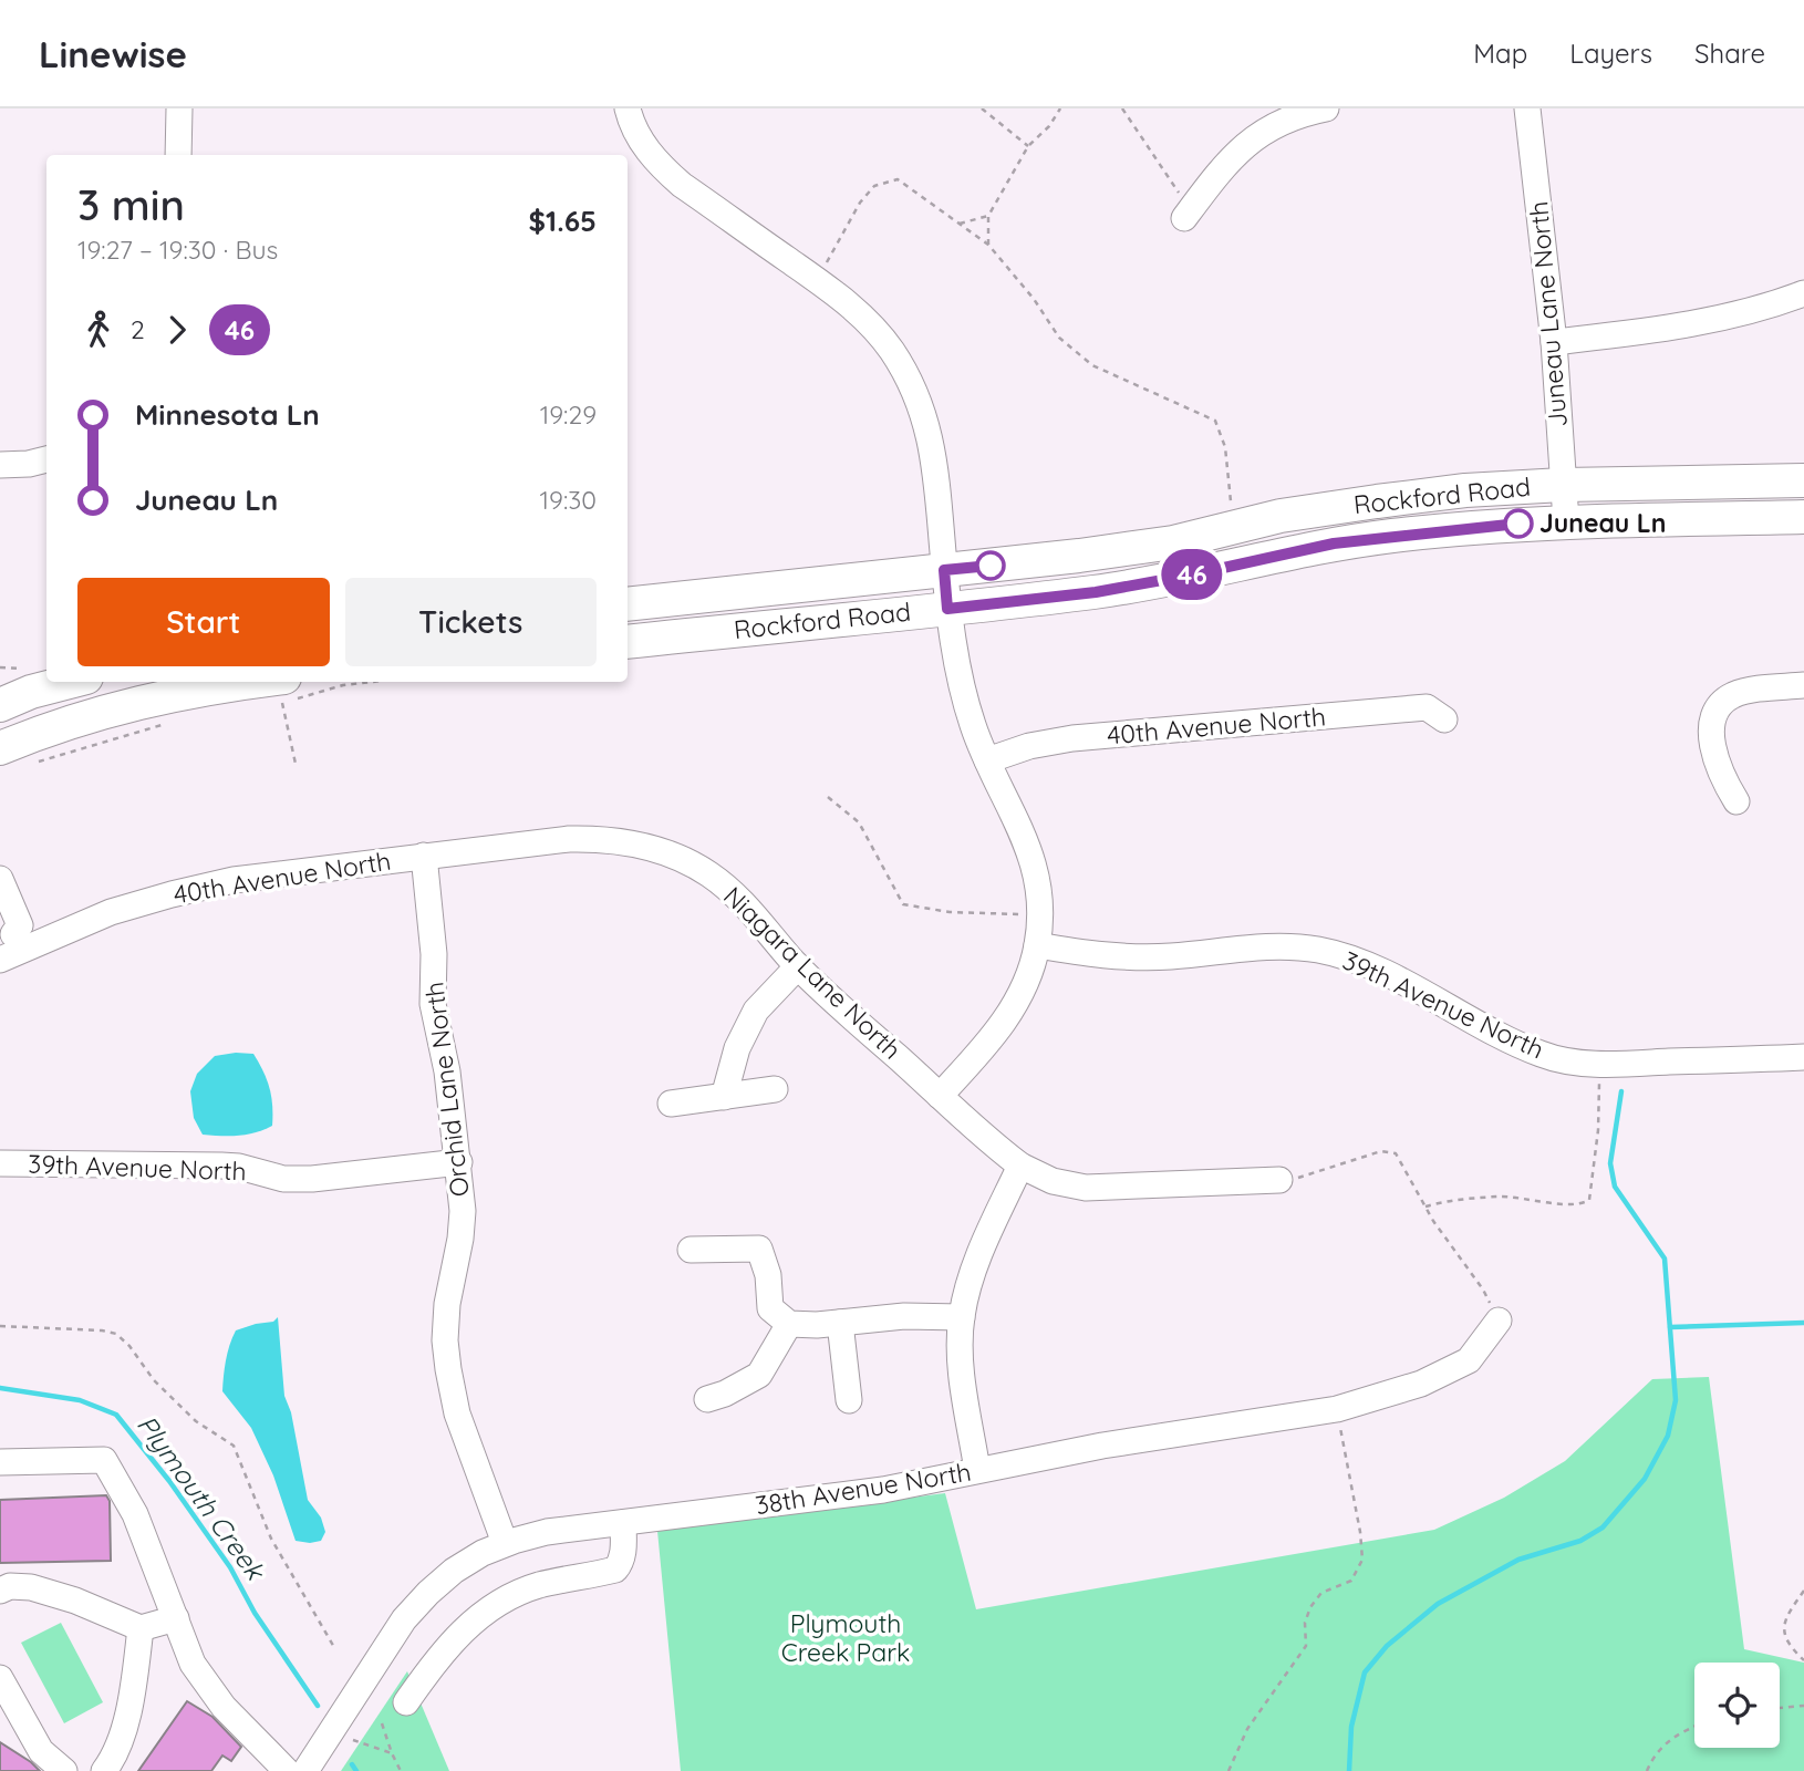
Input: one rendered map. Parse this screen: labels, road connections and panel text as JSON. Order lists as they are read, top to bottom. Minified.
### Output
{"streets":{"main road":["Rockford Road"],"street":["Juneau Lane North","40th Avenue North","Niagara Lane North","39th Avenue North","Orchid Lane North","38th Avenue North"]},"crossings":[["Juneau Lane North","Rockford Road"],["40th Avenue North","Niagara Lane North"],["40th Avenue North","Orchid Lane North"],["39th Avenue North","Orchid Lane North"],["Orchid Lane North","38th Avenue North"]],"water":["Plymouth Creek"],"parks":["Plymouth Creek Park"],"places":["Juneau Ln"],"lines":["bus line 46"],"page":{"header":"Linewise","nav":["Map","Layers","Share"],"on_map":"46","heading":["3 min","19:27 – 19:30 · Bus","$1.65"],"legs":["2","46"],"list":[{"name":"Minnesota Ln","value":"19:29"},{"name":"Juneau Ln","value":"19:30"}],"buttons":["Start","Tickets"]}}
